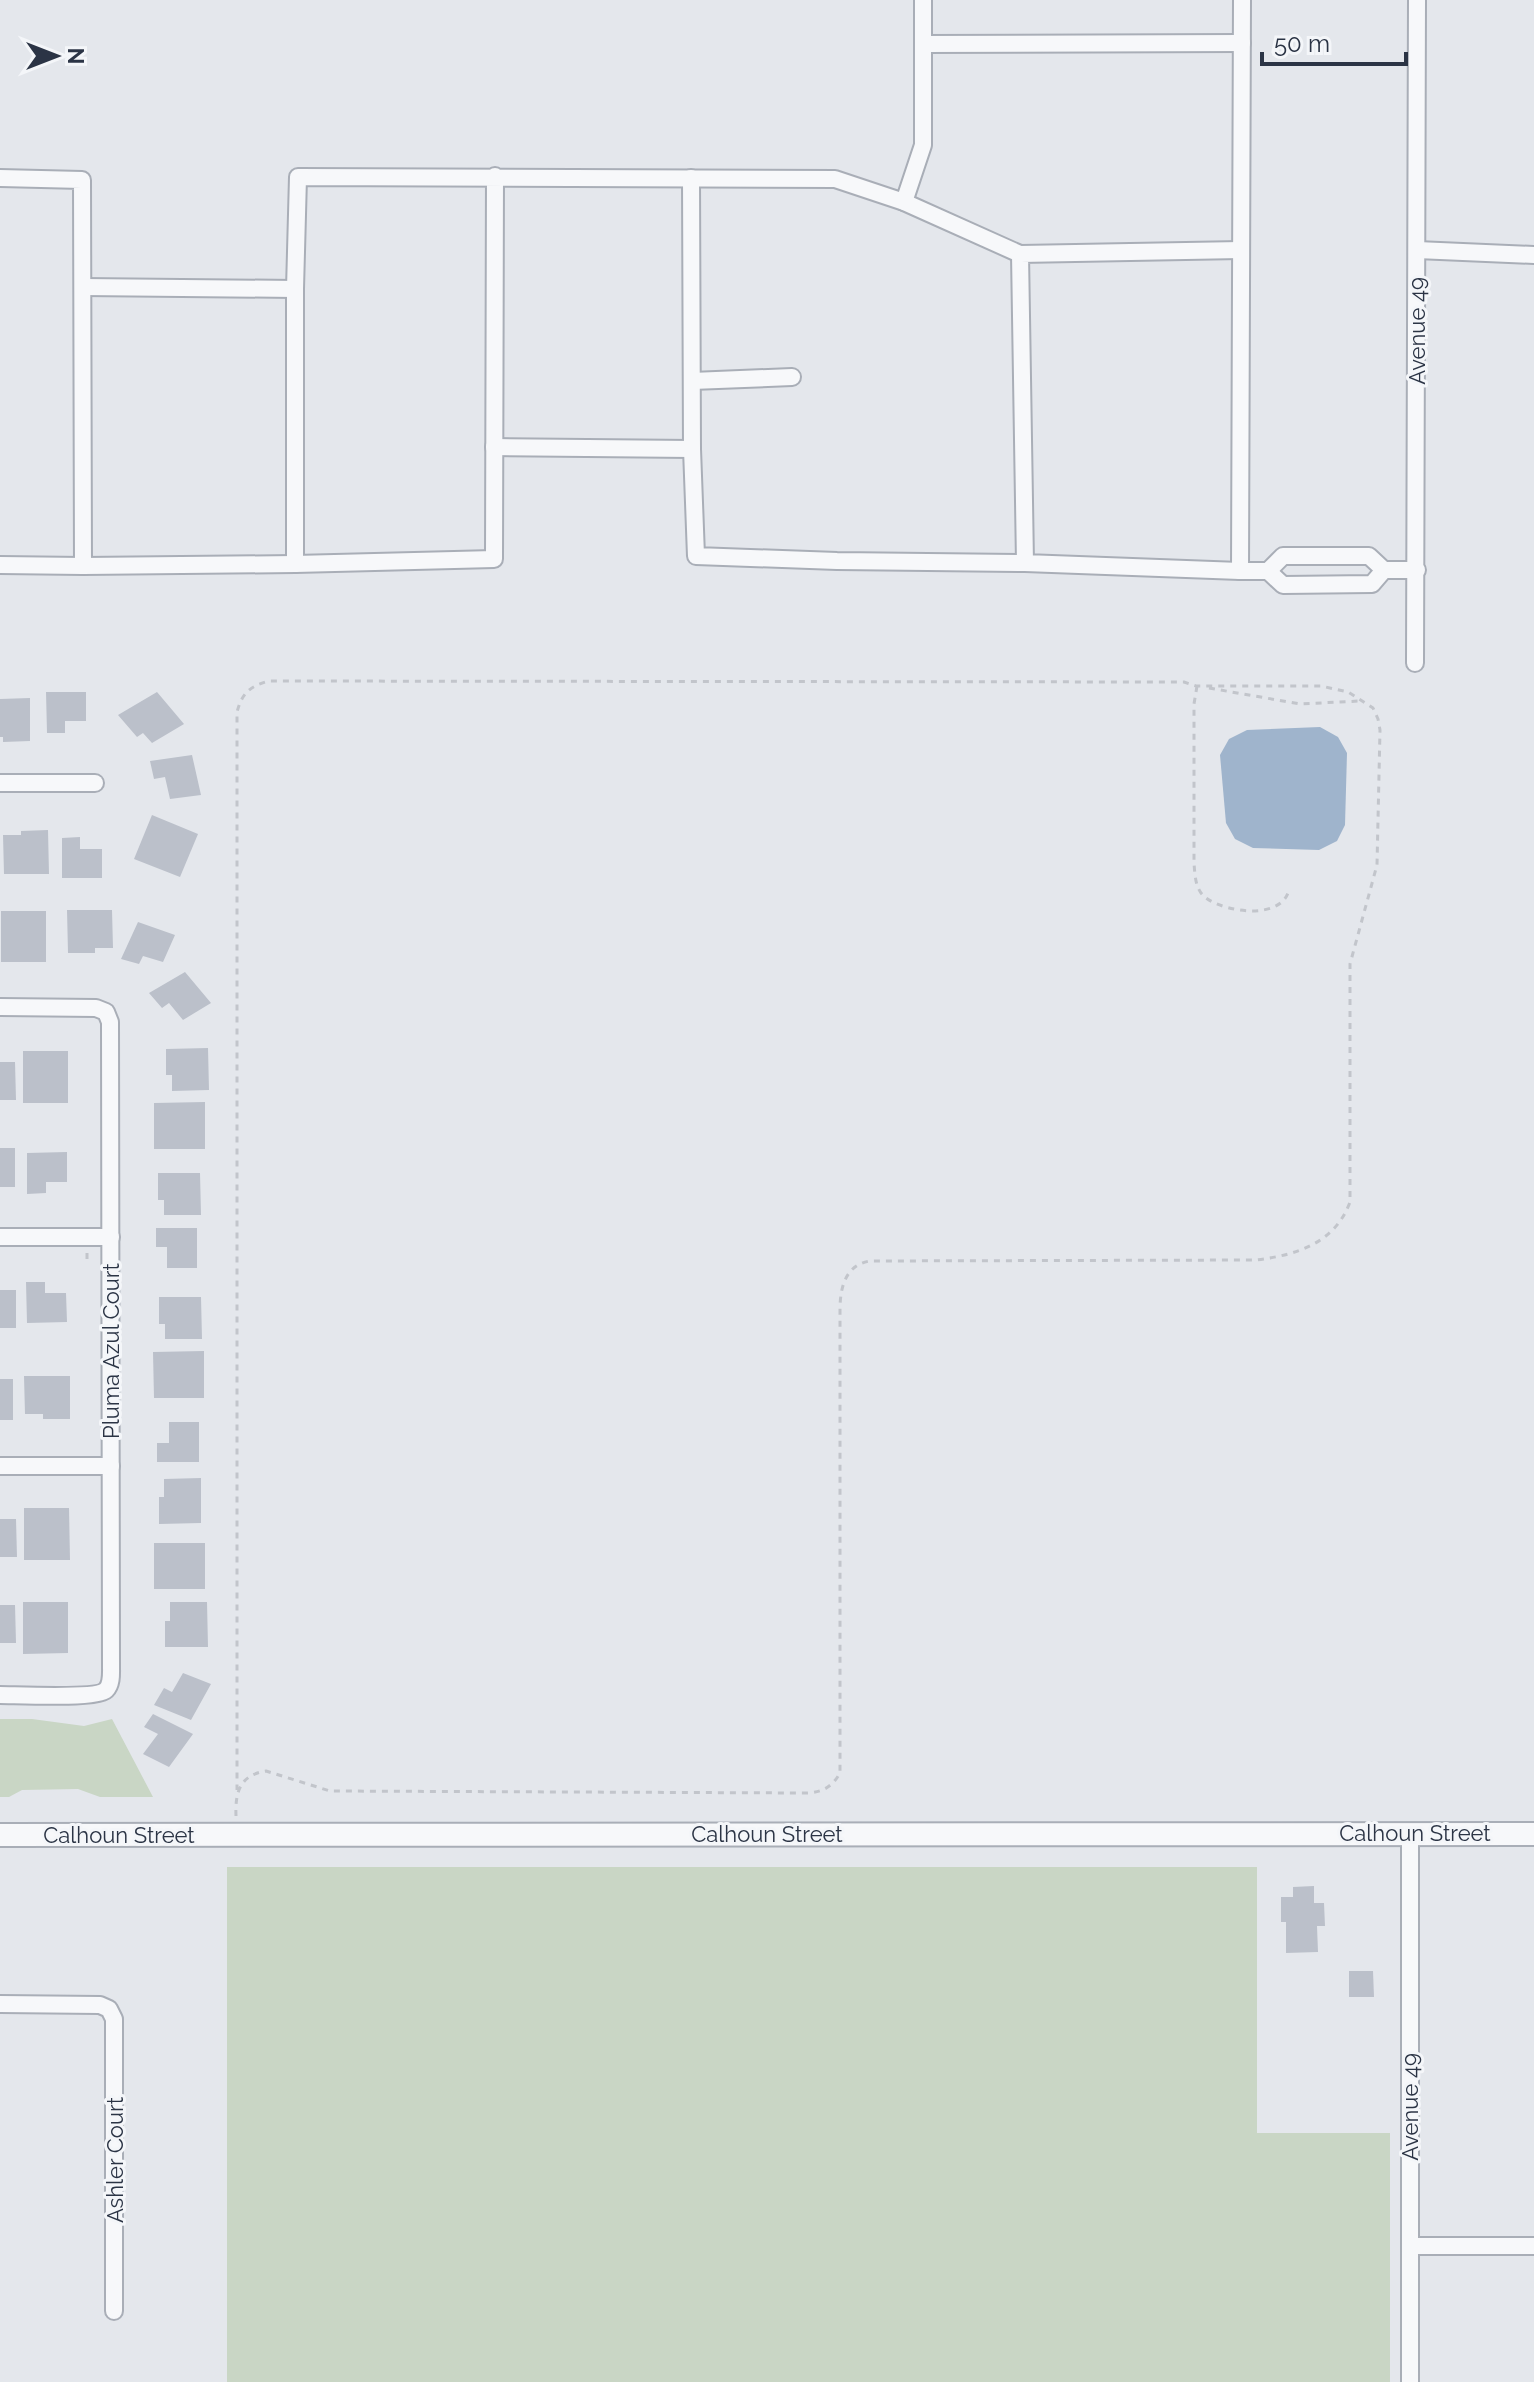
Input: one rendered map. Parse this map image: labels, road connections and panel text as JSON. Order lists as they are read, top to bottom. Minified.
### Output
{"streets":{"street":["Avenue 49","Pluma Azul Court","Calhoun Street","Ashler Court"]},"crossings":[["Avenue 49","Calhoun Street"]],"scale_bar":"50 m","north":"right"}
